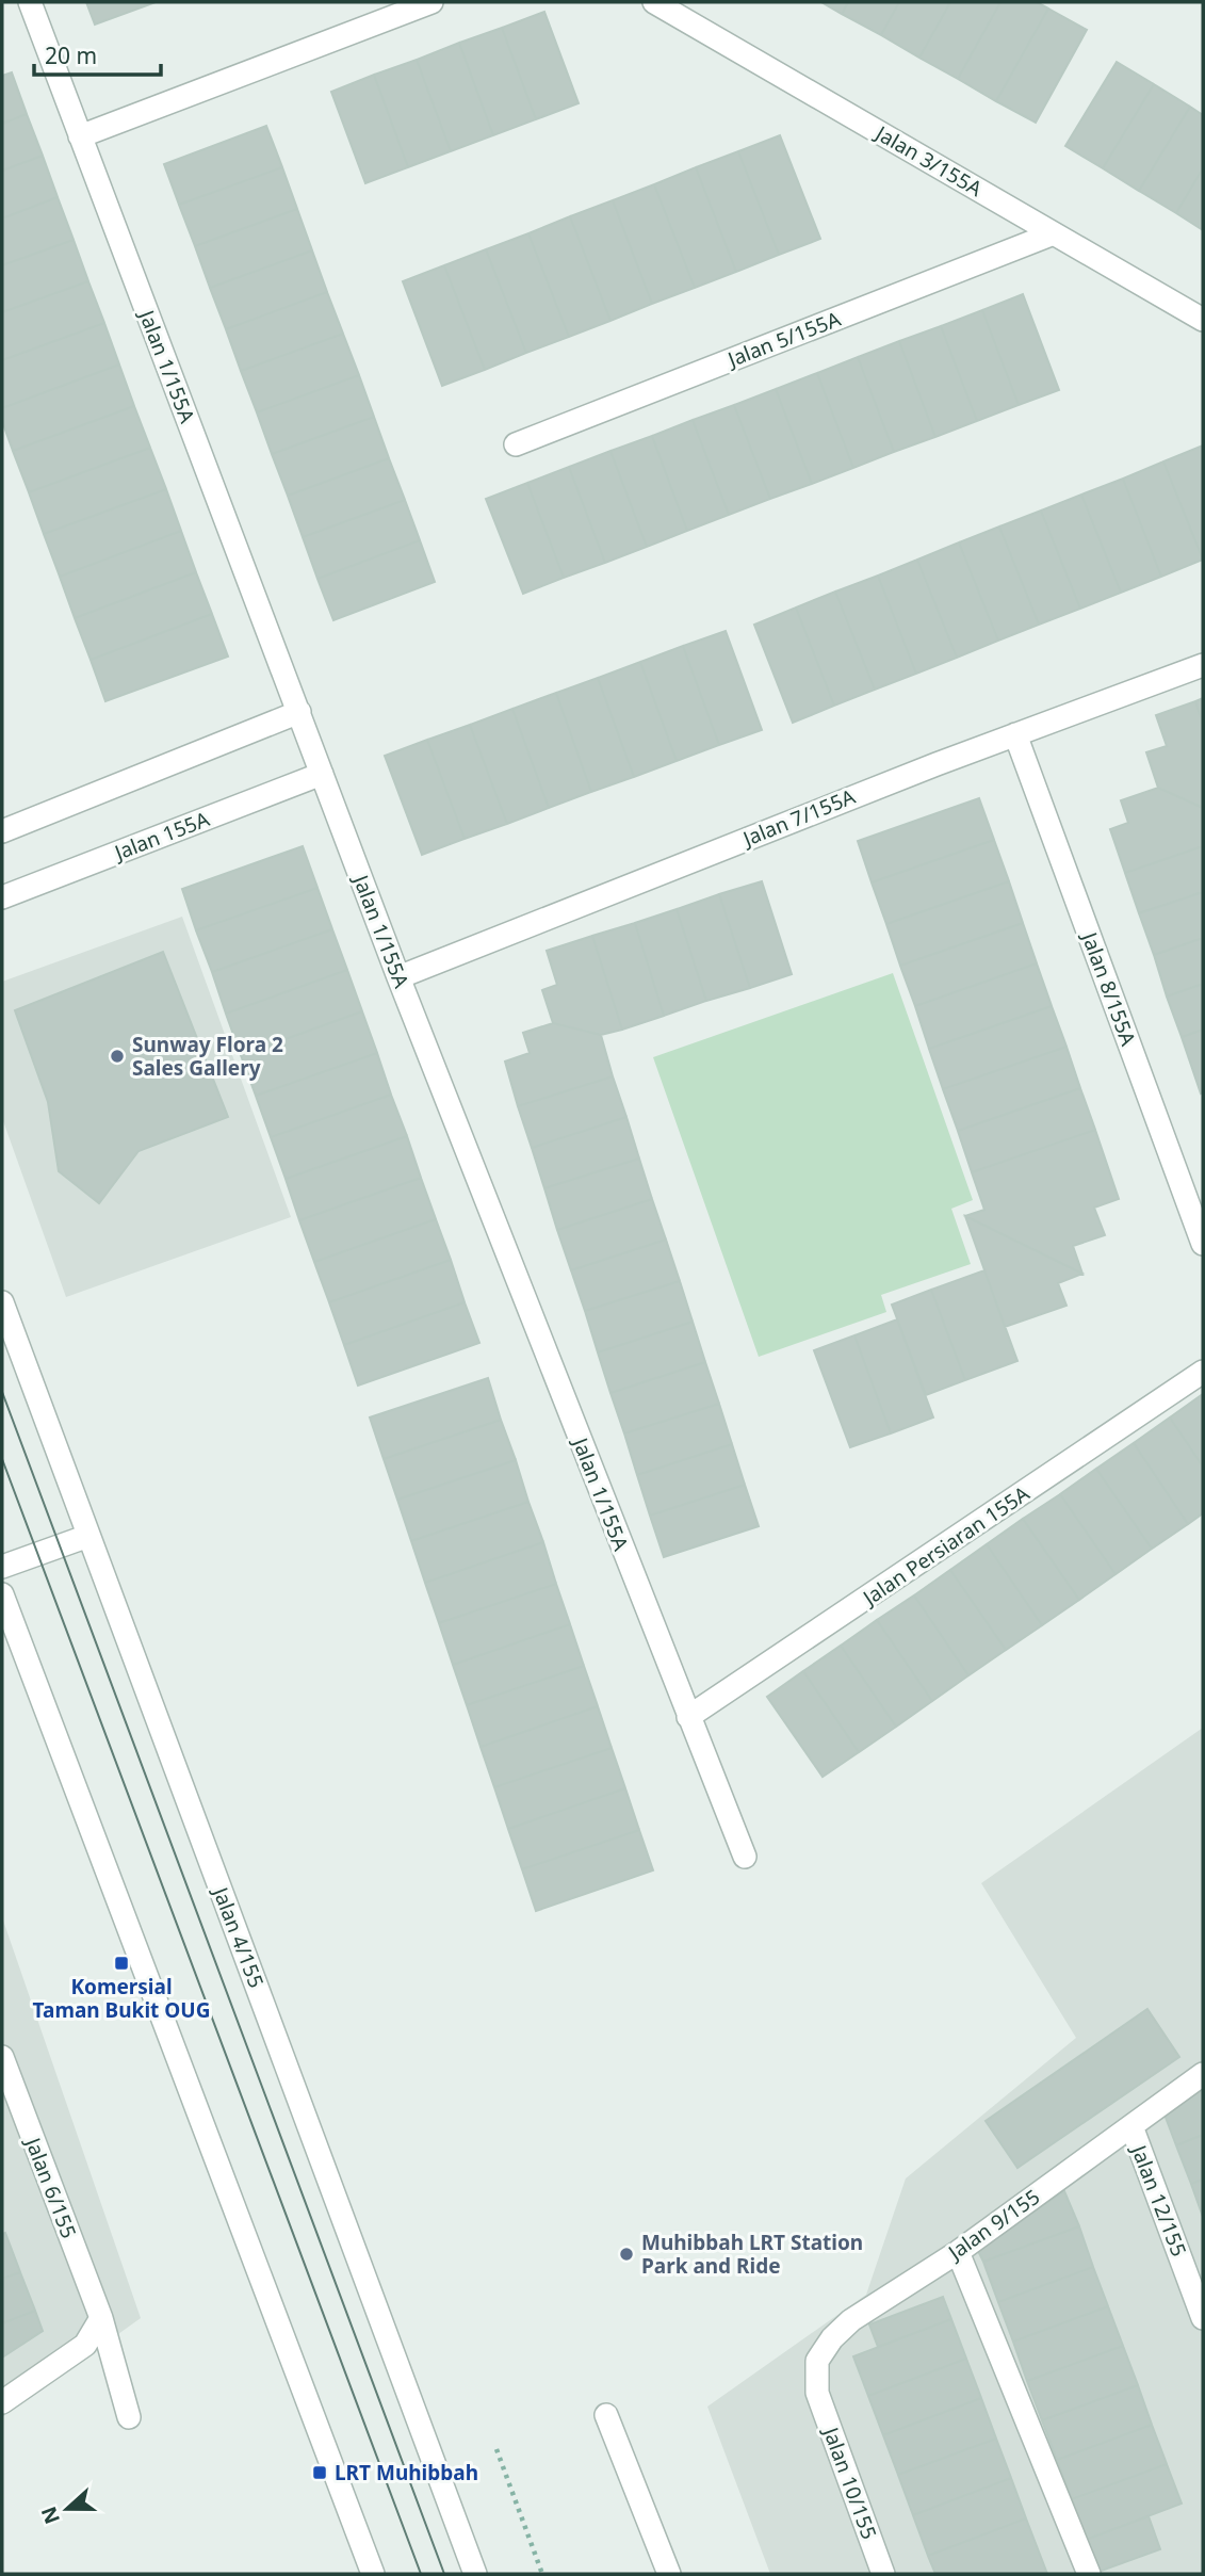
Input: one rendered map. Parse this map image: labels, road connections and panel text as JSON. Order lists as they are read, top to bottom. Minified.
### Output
{"streets":{"street":["Jalan 3/155A","Jalan 5/155A","Jalan 1/155A","Jalan 7/155A","Jalan 155A","Jalan 8/155A","Jalan Persiaran 155A","Jalan 4/155","Jalan 6/155","Jalan 12/155","Jalan 9/155","Jalan 10/155"]},"crossings":[["Jalan 3/155A","Jalan 5/155A"],["Jalan 1/155A","Jalan 7/155A"],["Jalan 1/155A","Jalan 155A"],["Jalan 1/155A","Jalan Persiaran 155A"],["Jalan 7/155A","Jalan 8/155A"],["Jalan 12/155","Jalan 9/155"],["Jalan 9/155","Jalan 10/155"]],"places":{"other":["Sunway Flora 2 Sales Gallery","Muhibbah LRT Station Park and Ride"],"transit":["Komersial Taman Bukit OUG","LRT Muhibbah"]},"scale_bar":"20 m","north":"left"}
